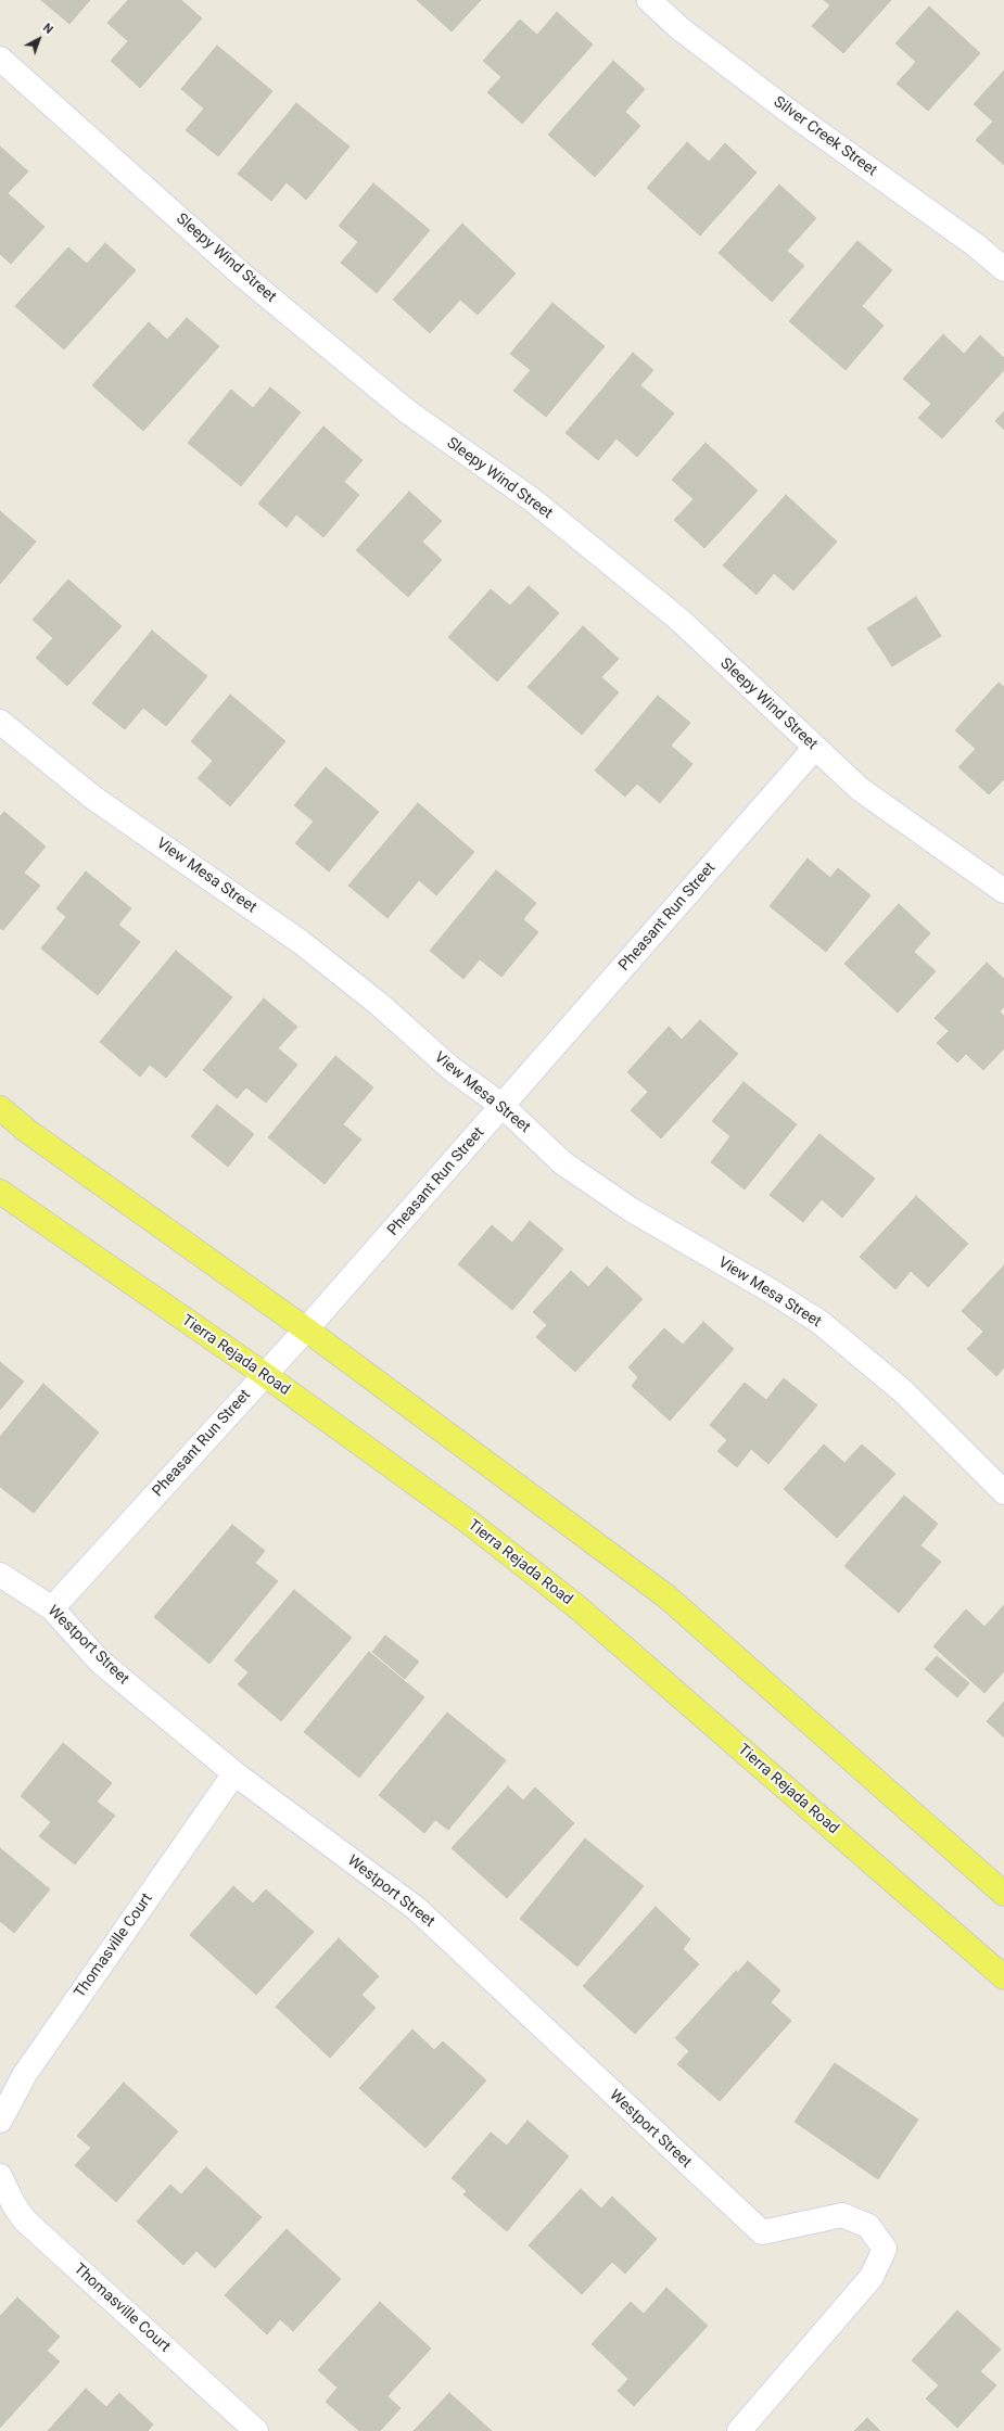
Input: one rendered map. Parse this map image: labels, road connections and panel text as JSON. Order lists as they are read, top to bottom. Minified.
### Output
{"streets":{"main road":["Tierra Rejada Road"],"street":["Silver Creek Street","Sleepy Wind Street","View Mesa Street","Pheasant Run Street","Westport Street","Thomasville Court"]},"crossings":[["Sleepy Wind Street","Pheasant Run Street"],["View Mesa Street","Pheasant Run Street"],["Pheasant Run Street","Tierra Rejada Road"],["Pheasant Run Street","Westport Street"],["Westport Street","Thomasville Court"]],"north":"top right"}
